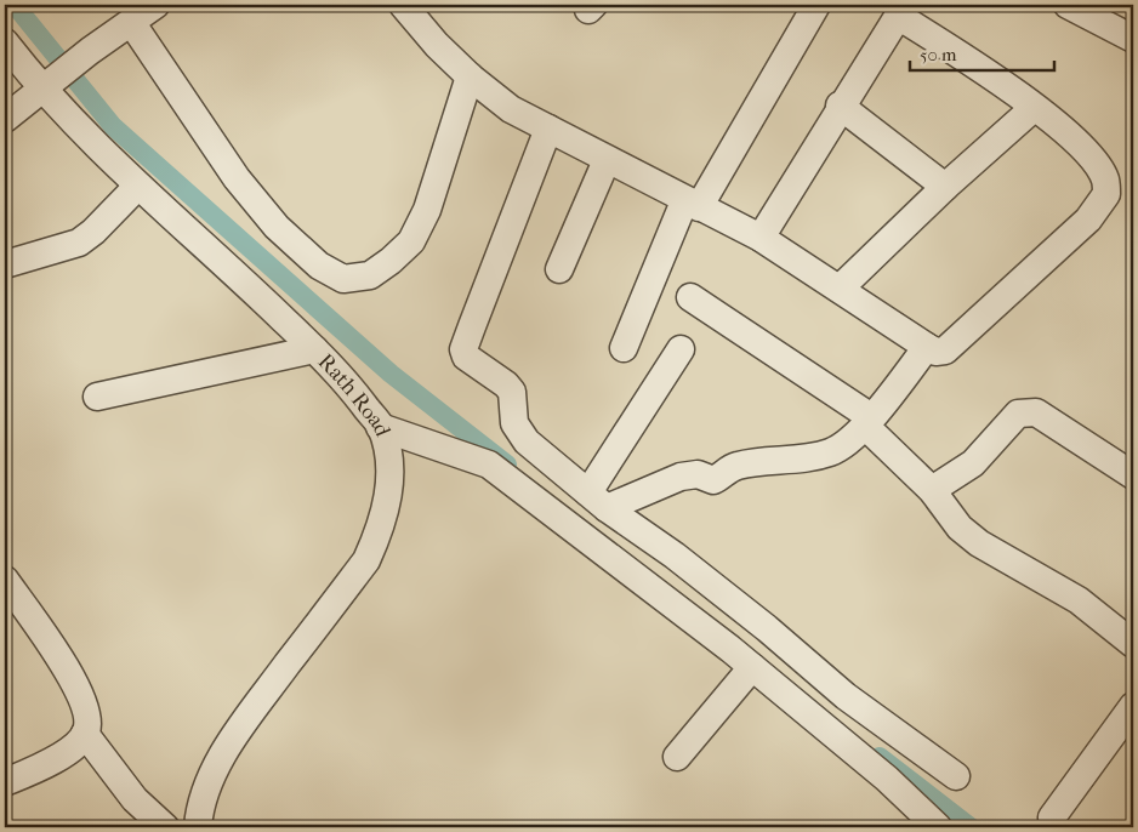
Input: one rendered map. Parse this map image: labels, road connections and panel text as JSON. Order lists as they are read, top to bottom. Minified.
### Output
{"streets":{"street":["Rath Road"]},"scale_bar":"50 m"}
